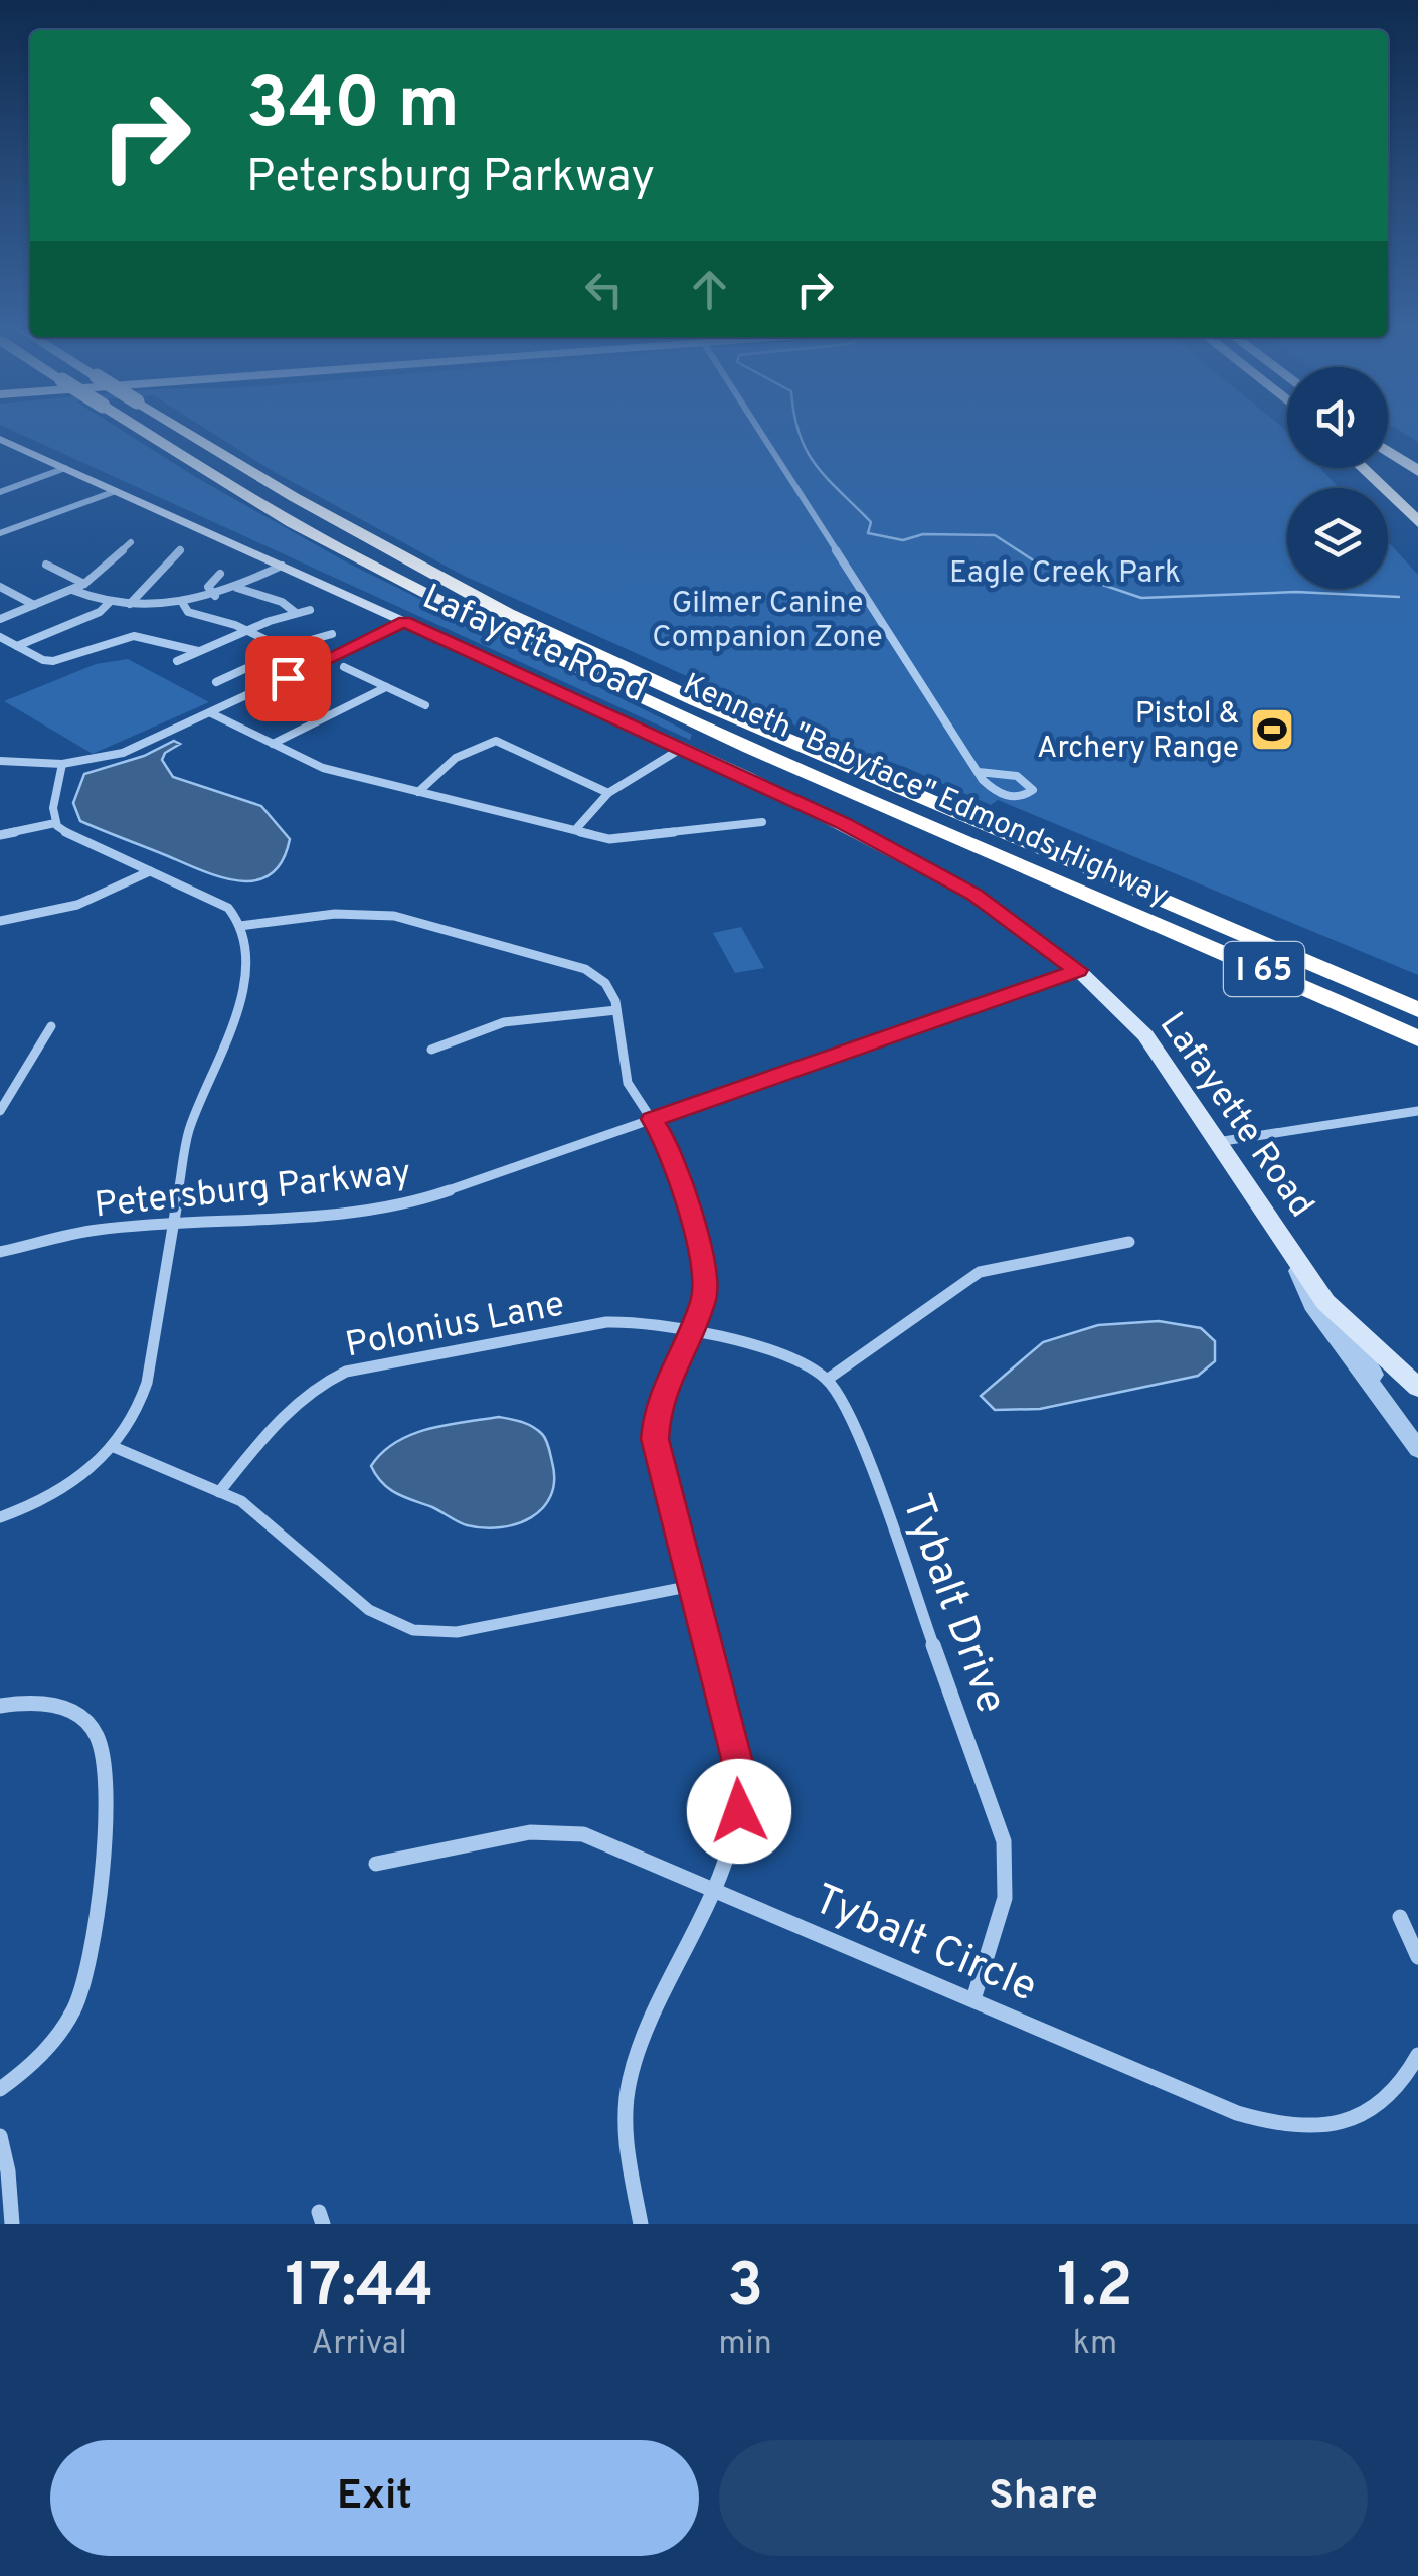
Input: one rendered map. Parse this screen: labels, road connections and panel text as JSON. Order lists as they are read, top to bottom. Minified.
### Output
{"streets":{"highway":["Kenneth \"Babyface\" Edmonds Highway","I 65"],"main road":["Lafayette Road"],"street":["Petersburg Parkway","Polonius Lane","Tybalt Drive","Tybalt Circle"]},"crossings":[["Lafayette Road","Petersburg Parkway"],["Polonius Lane","Tybalt Drive"],["Tybalt Drive","Tybalt Circle"]],"parks":["Eagle Creek Park","Gilmer Canine Companion Zone"],"places":{"sports":["Pistol & Archery Range"]},"page":{"turn":["340 m","Petersburg Parkway"],"eta":["17:44","Arrival","3","min","1.2","km"],"buttons":["Exit","Share"]}}
